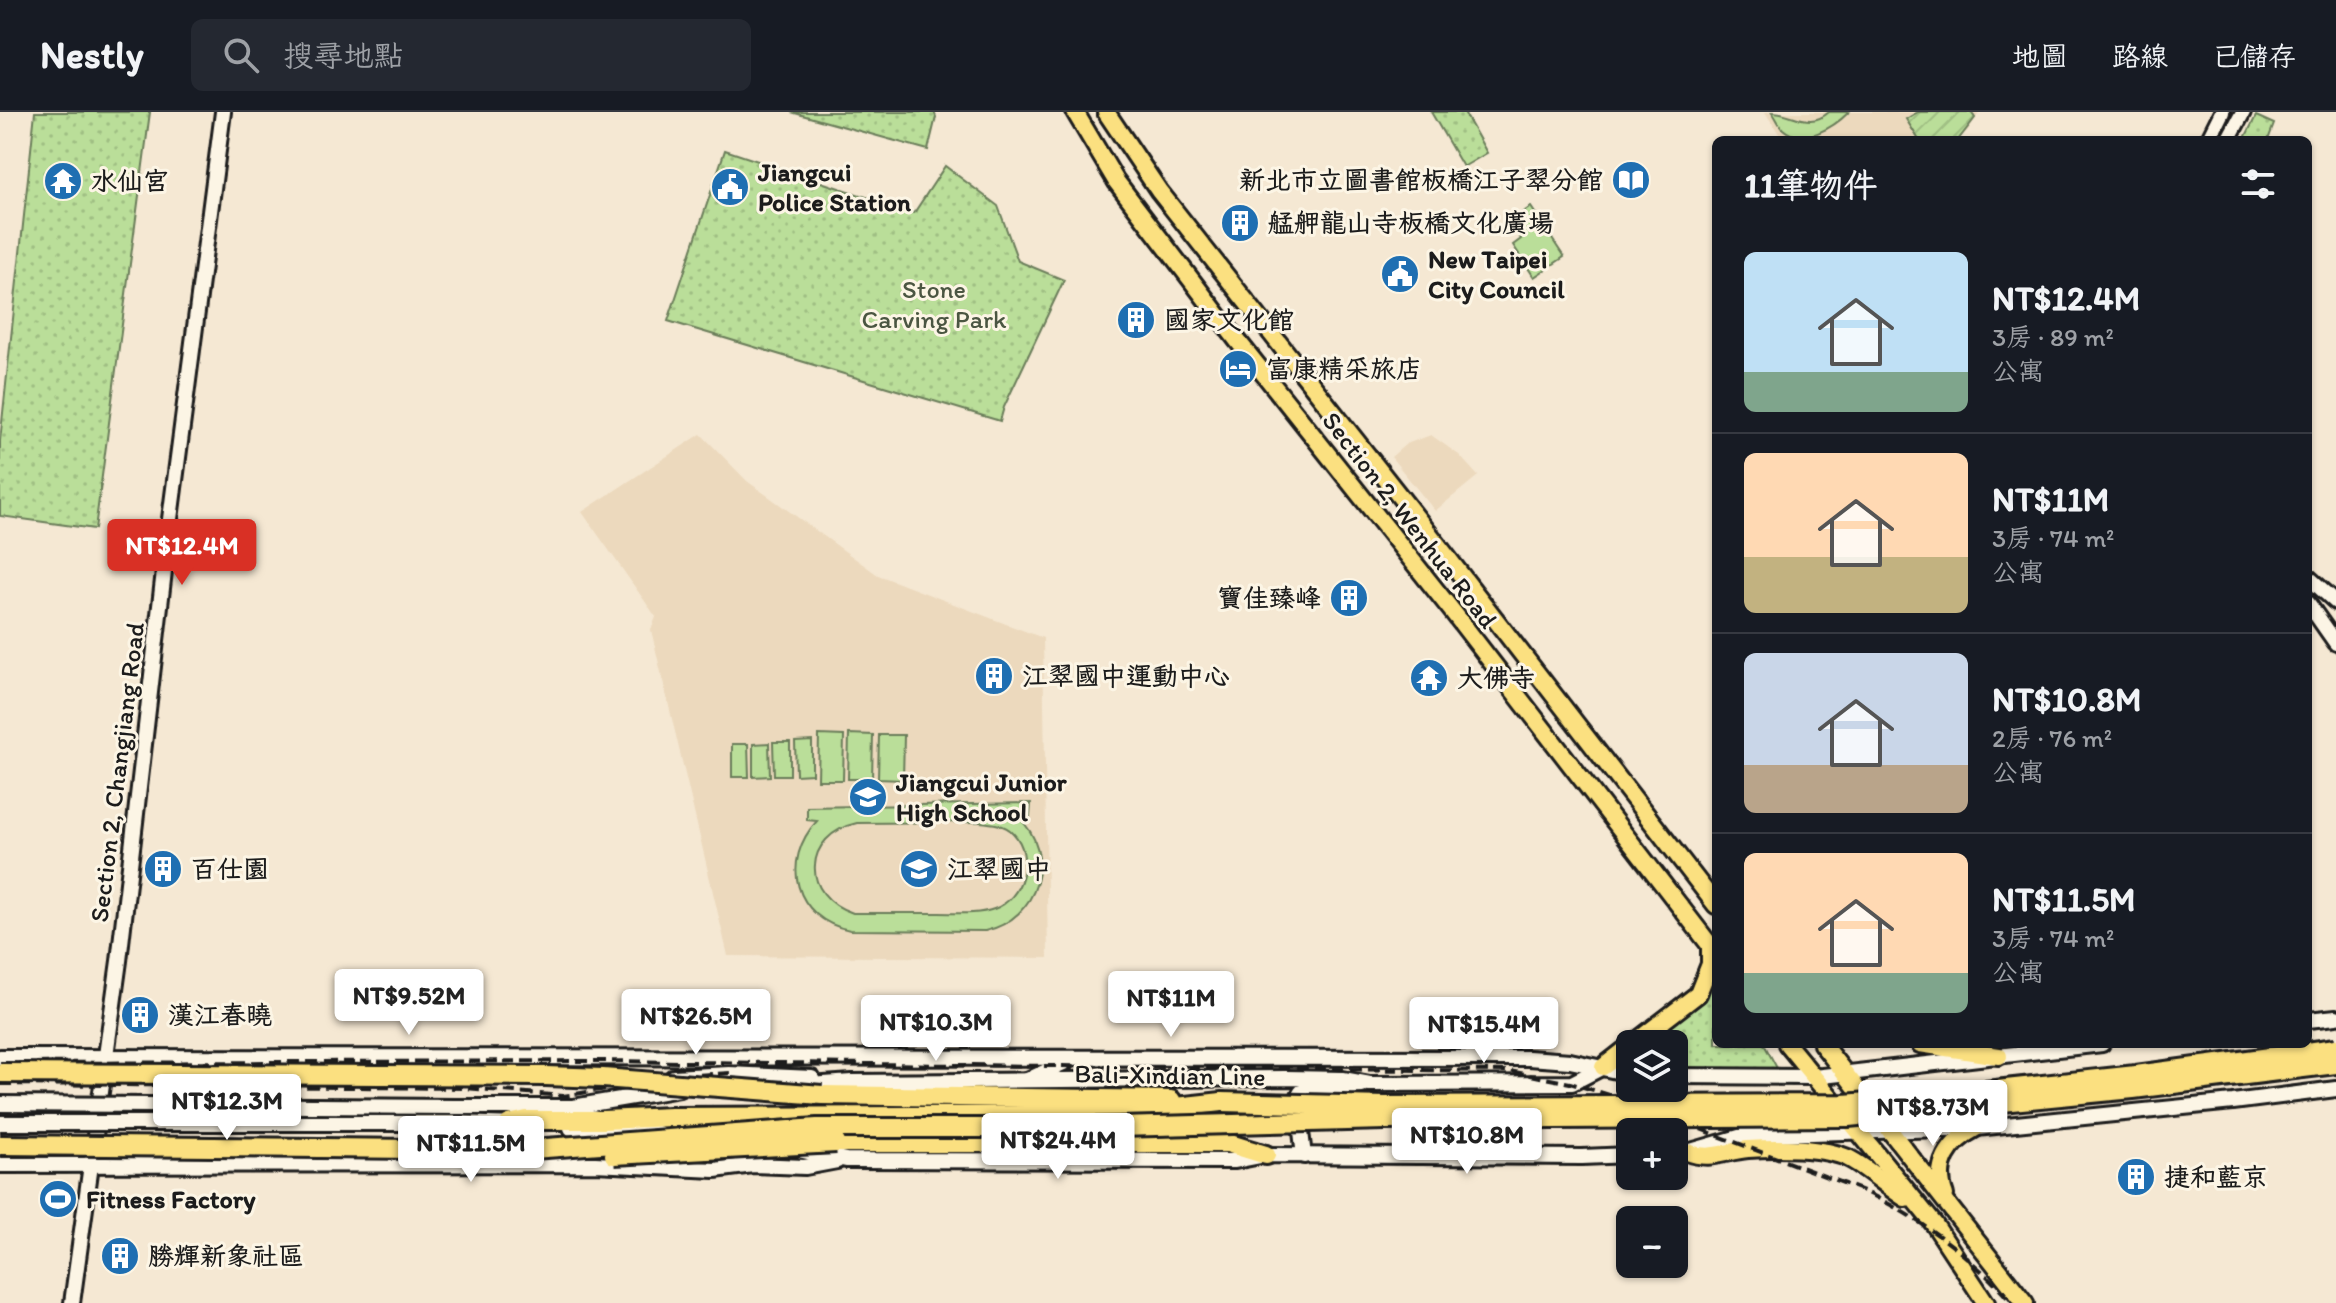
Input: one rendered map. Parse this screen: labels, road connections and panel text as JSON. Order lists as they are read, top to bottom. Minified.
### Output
{"streets":{"highway":["Bali-Xindian Line"],"main road":["Section 2, Wenhua Road","Section 2, Changjiang Road"]},"parks":["Stone Carving Park"],"places":{"library":["新北市立圖書館板橋江子翠分館"],"temple":["水仙宮","大佛寺"],"public building":["Jiangcui Police Station","New Taipei City Council"],"building":["艋舺龍山寺板橋文化廣場","國家文化館","寶佳臻峰","江翠國中運動中心","百仕園","漢江春曉","捷和藍京","勝輝新象社區"],"hotel":["富康精采旅店"],"school or university":["Jiangcui Junior High School","江翠國中"],"sports":["Fitness Factory"]},"page":{"header":"Nestly","search":"搜尋地點","nav":["地圖","路線","已儲存"],"heading":"11筆物件","list":[{"name":"NT$12.4M","note":"3房 · 89 m² · 公寓"},{"name":"NT$11M","note":"3房 · 74 m² · 公寓"},{"name":"NT$10.8M","note":"2房 · 76 m² · 公寓"},{"name":"NT$11.5M","note":"3房 · 74 m² · 公寓"}],"price":["NT$12.4M","NT$9.52M","NT$11M","NT$26.5M","NT$10.3M","NT$15.4M","NT$12.3M","NT$8.73M","NT$10.8M","NT$24.4M","NT$11.5M"],"map_buttons":["+","−"]}}
